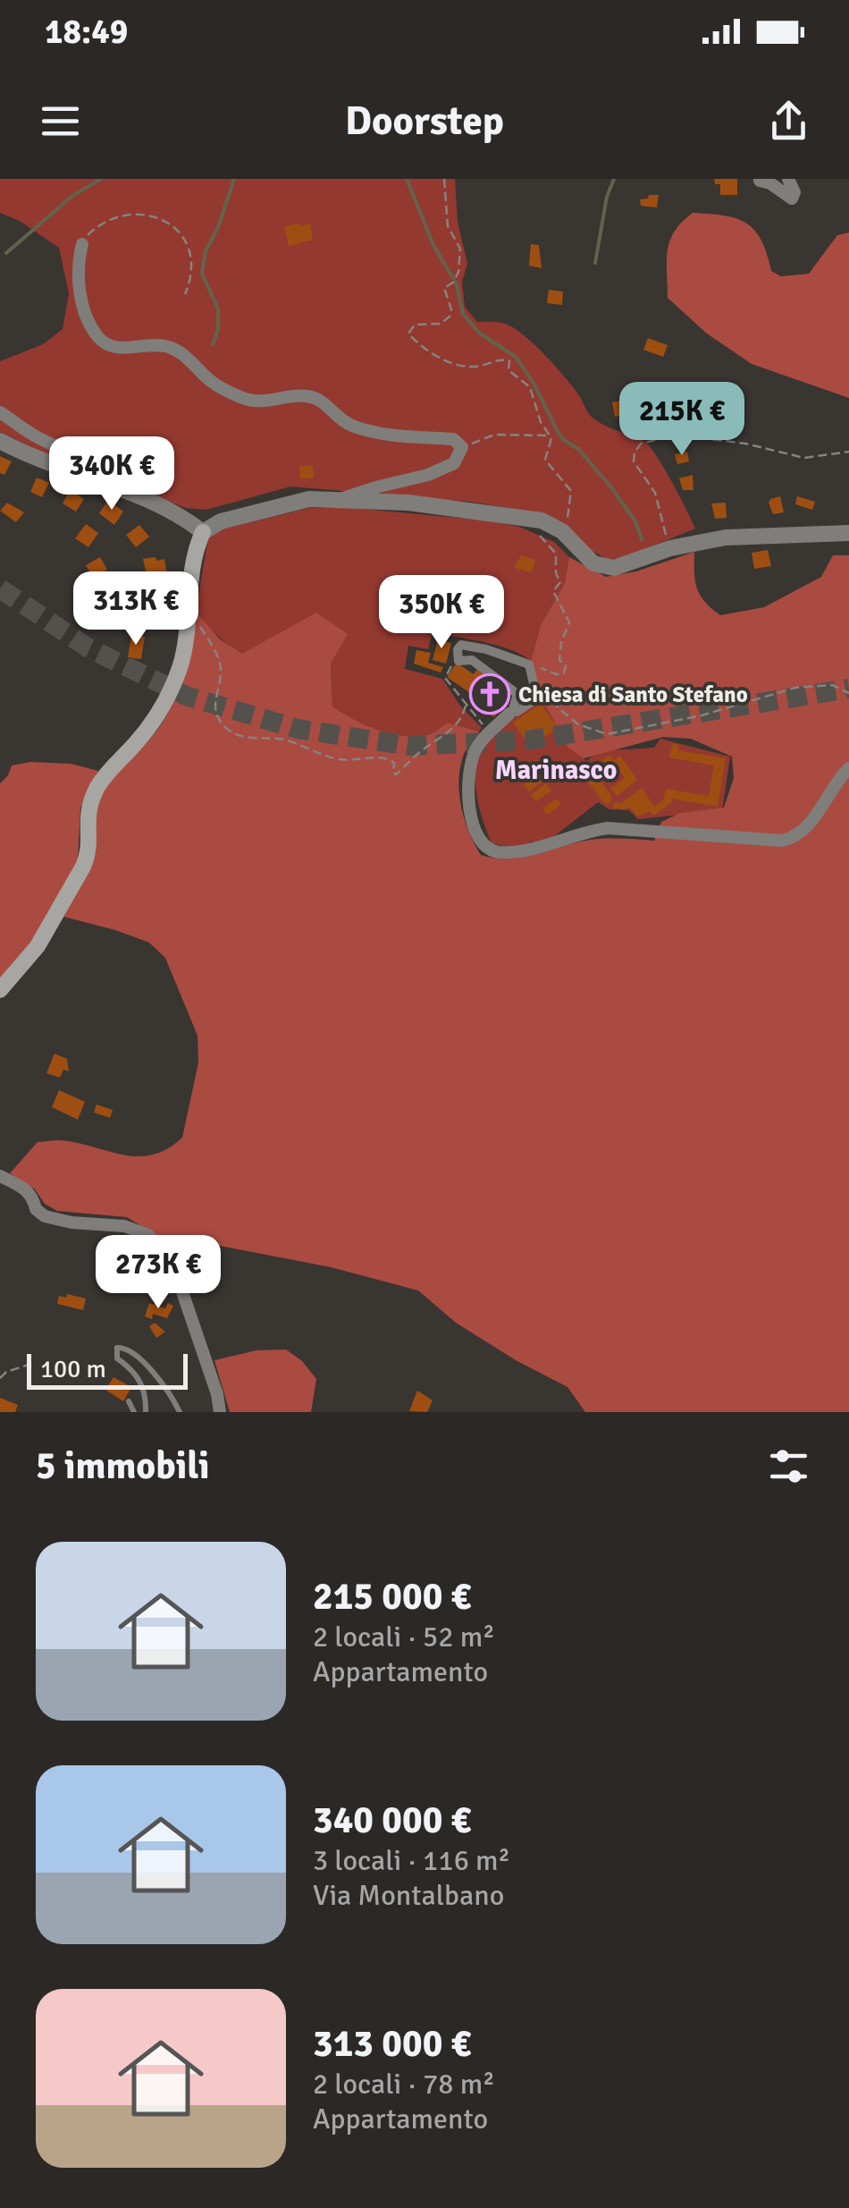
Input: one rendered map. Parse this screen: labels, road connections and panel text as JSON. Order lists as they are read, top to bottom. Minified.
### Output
{"districts":["Marinasco"],"places":{"church":["Chiesa di Santo Stefano"]},"scale_bar":"100 m","page":{"status":"18:49","header":"Doorstep","price":["215K €","340K €","313K €","350K €","273K €"],"scale":"100 m","heading":"5 immobili","list":[{"name":"215 000 €","note":"2 locali · 52 m² · Appartamento"},{"name":"340 000 €","note":"3 locali · 116 m² · Via Montalbano"},{"name":"313 000 €","note":"2 locali · 78 m² · Appartamento"}]}}
